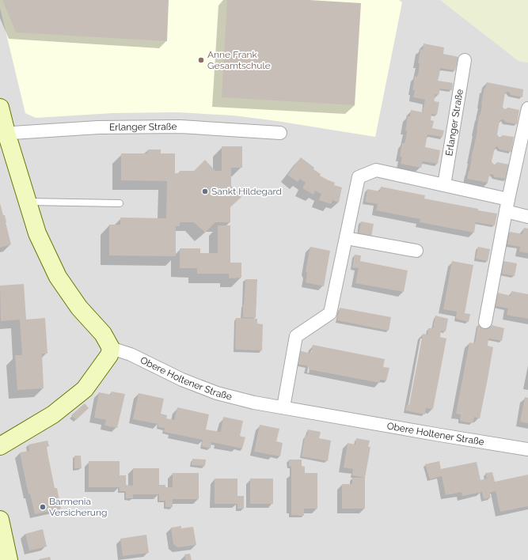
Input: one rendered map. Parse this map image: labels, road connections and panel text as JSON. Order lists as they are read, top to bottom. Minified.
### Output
{"streets":{"street":["Erlanger Straße","Obere Holtener Straße"]},"places":["Anne Frank Gesamtschule","Sankt Hildegard","Barmenia Versicherung"]}
